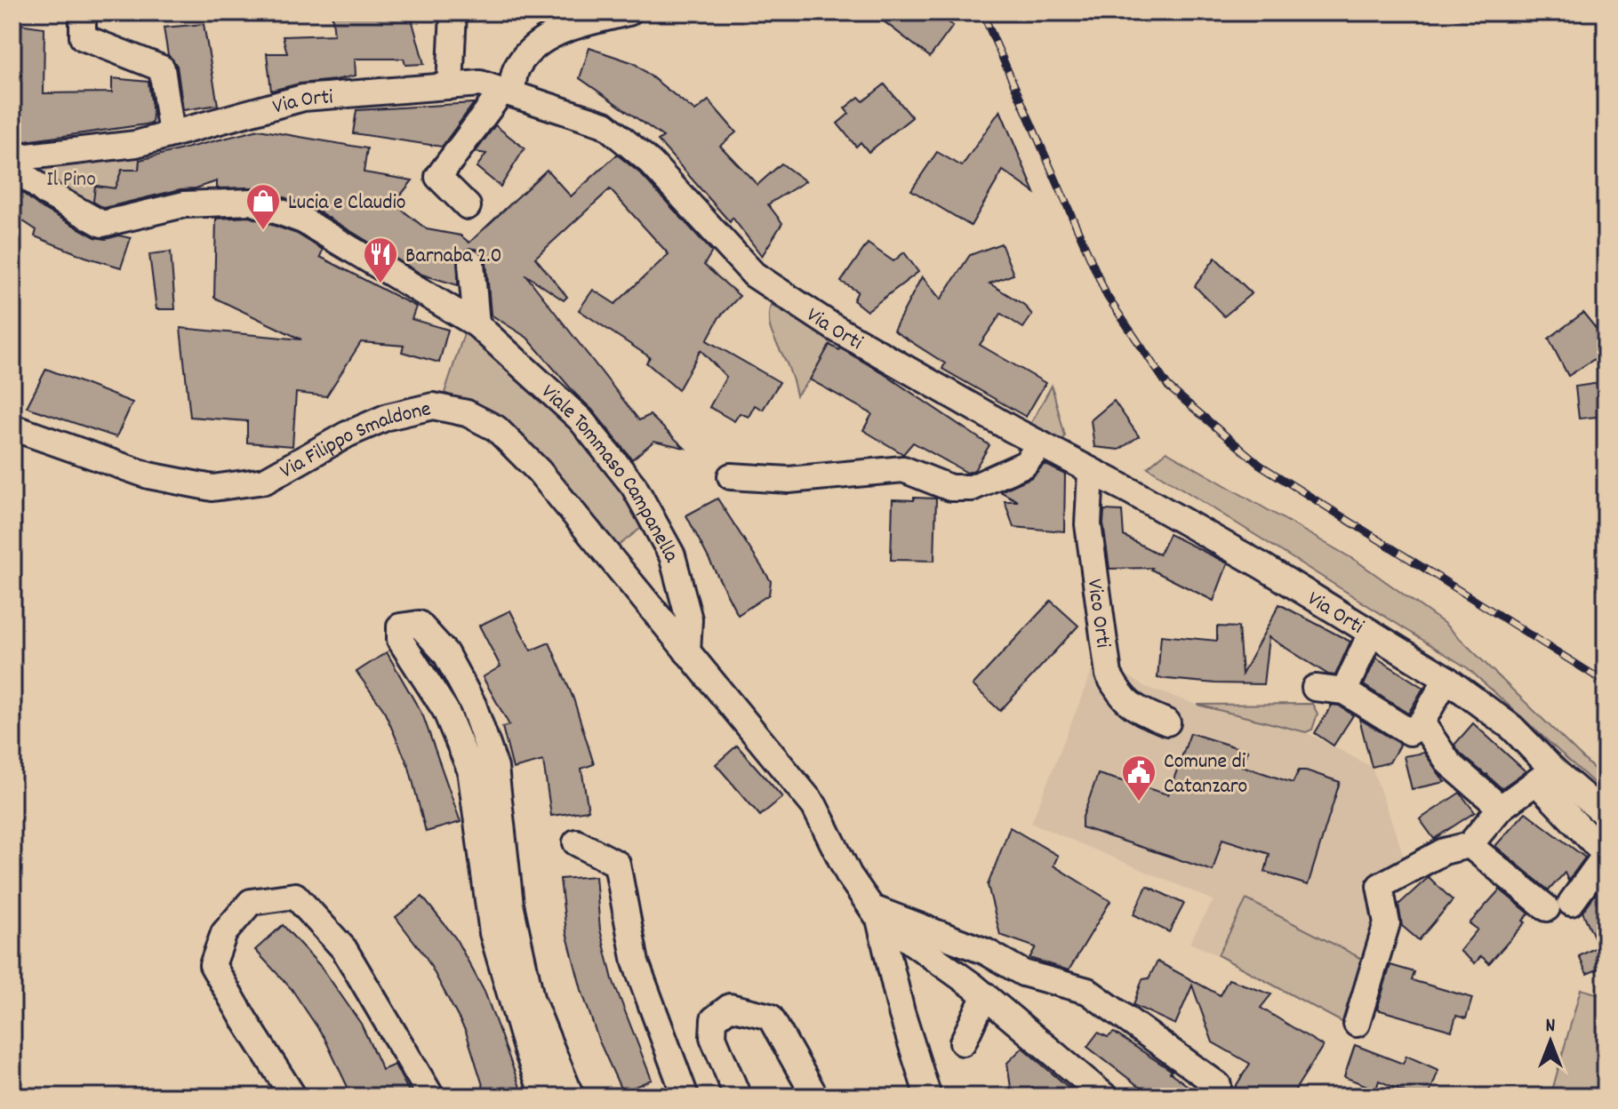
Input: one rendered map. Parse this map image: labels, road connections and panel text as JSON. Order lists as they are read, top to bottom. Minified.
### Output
{"streets":{"street":["Via Orti","Via Filippo Smaldone","Viale Tommaso Campanella","Vico Orti"]},"crossings":[["Via Orti","Vico Orti"],["Via Filippo Smaldone","Viale Tommaso Campanella"]],"parks":["Il Pino"],"places":{"shop":["Lucia e Claudio"],"restaurant":["Barnaba 2.0"],"public building":["Comune di Catanzaro"]},"north":"top"}
